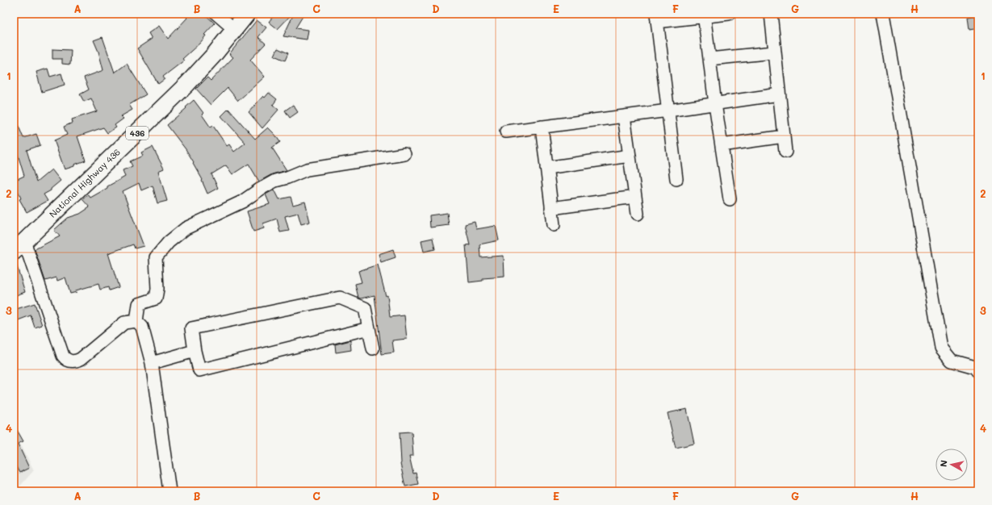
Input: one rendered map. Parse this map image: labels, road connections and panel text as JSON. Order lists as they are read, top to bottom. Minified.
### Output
{"streets":{"main road":["436","National Highway 436"]},"north":"left","grid":{"columns":["A","B","C","D","E","F","G","H"],"rows":["1","2","3","4"]}}
